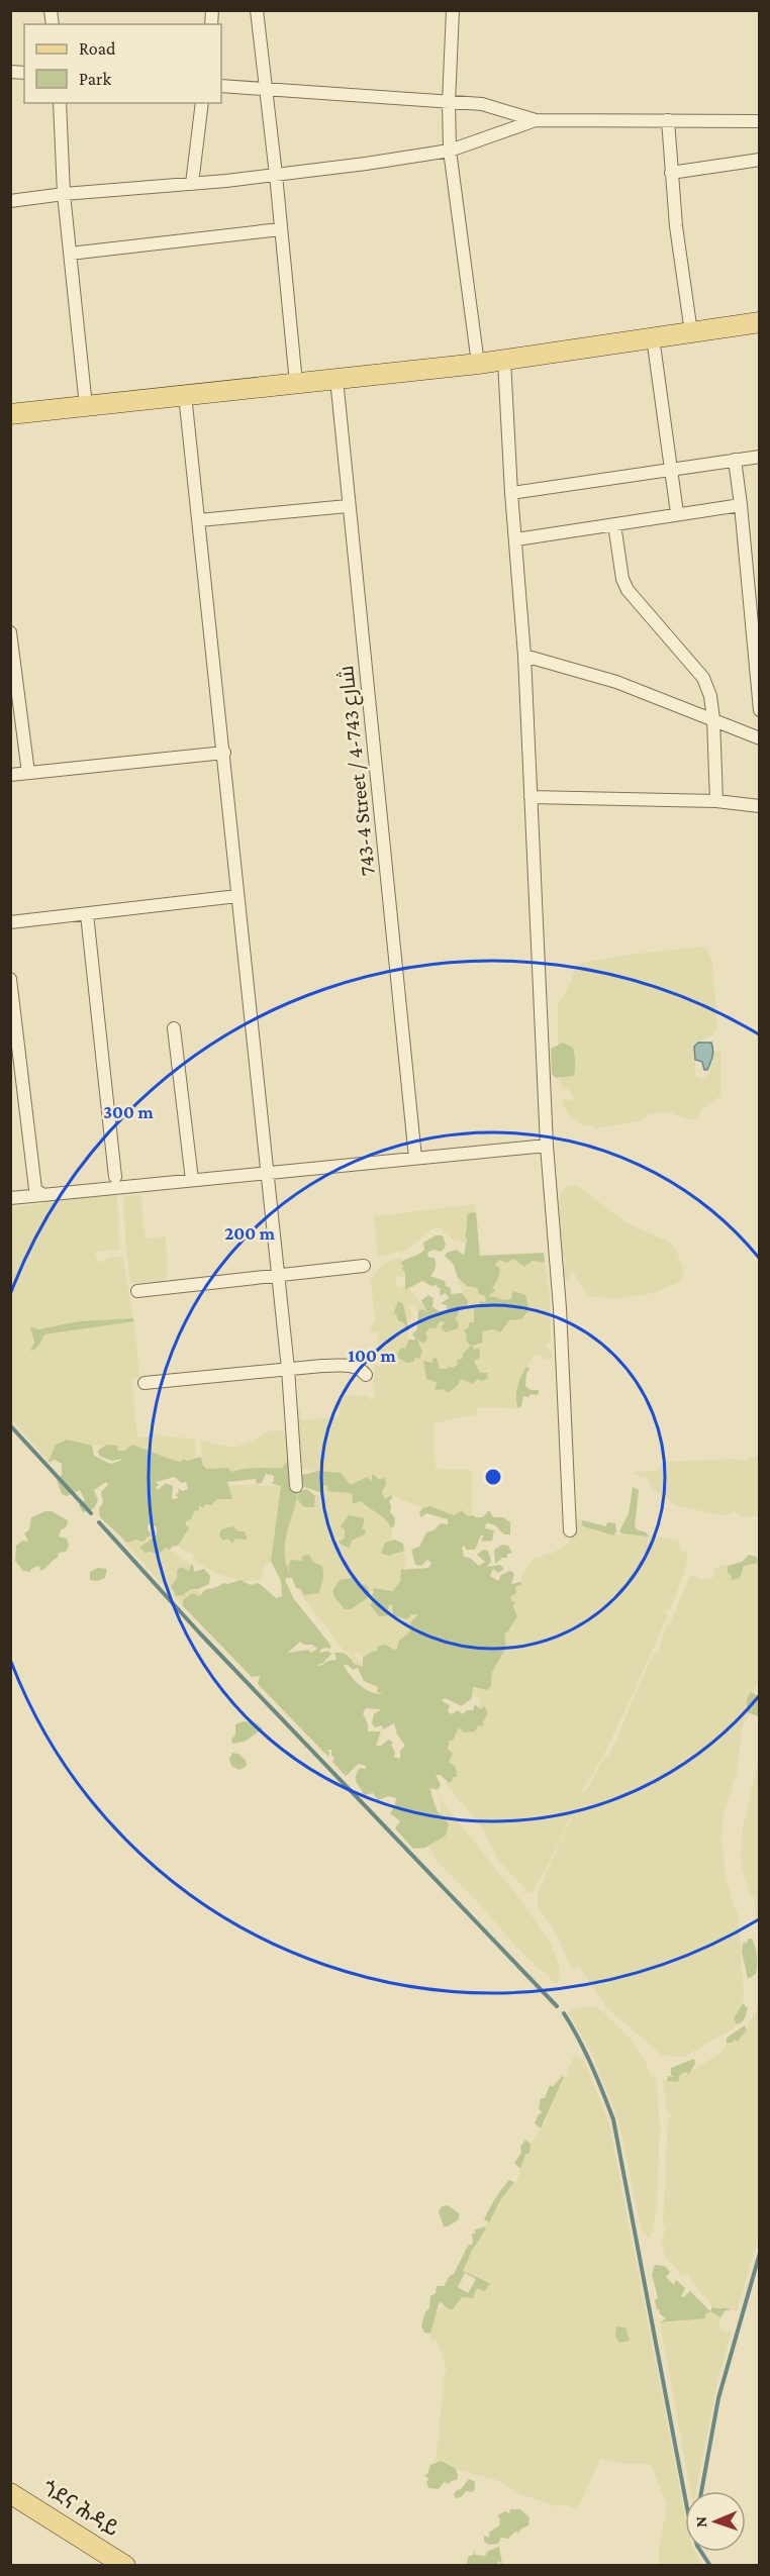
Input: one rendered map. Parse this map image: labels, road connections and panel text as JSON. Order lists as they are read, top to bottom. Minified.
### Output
{"streets":{"main road":["ጎደና ሕዳይ"],"street":["743-4 Street / شارع 743-4"]},"legend":["Road","Park"],"north":"left","rings":["300 m","200 m","100 m"]}
